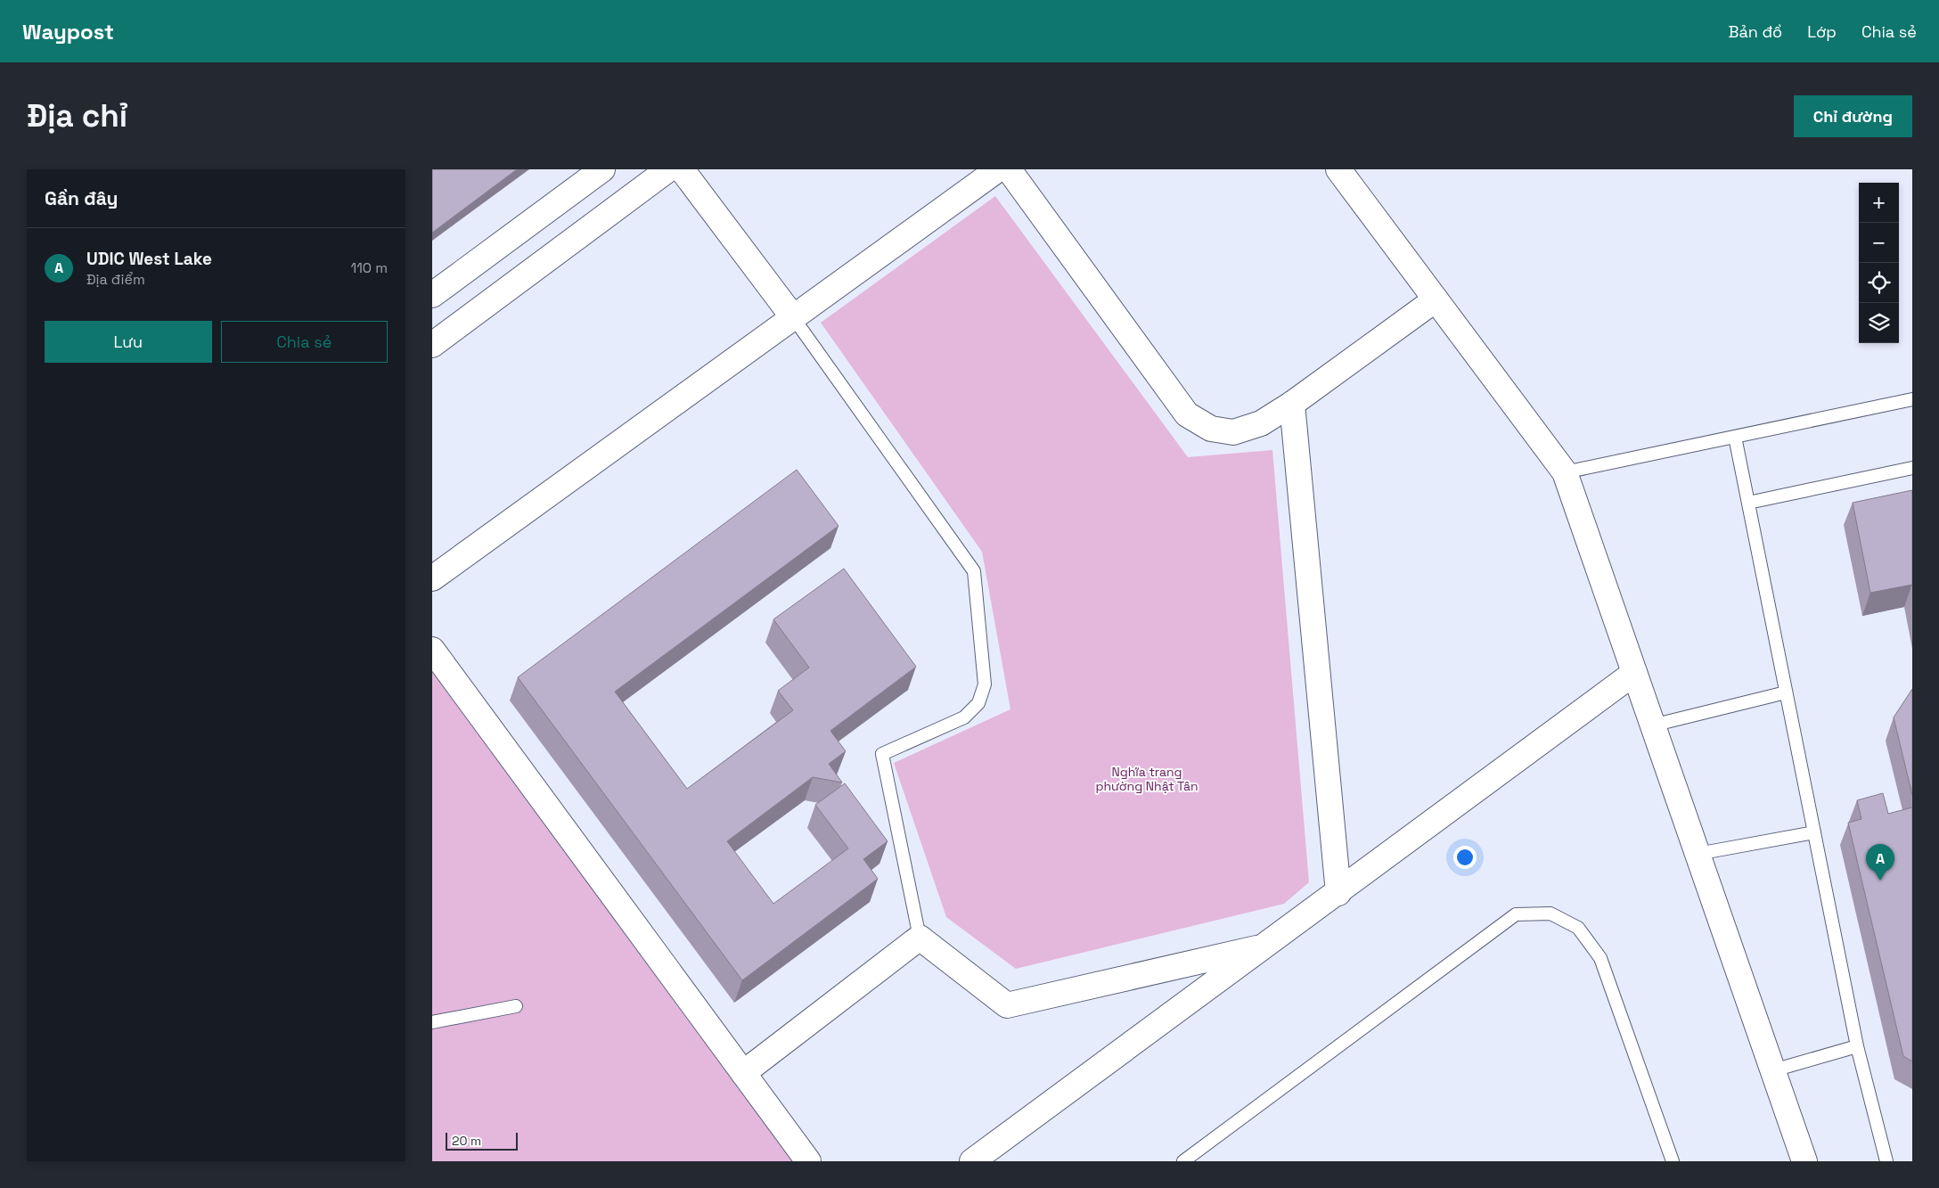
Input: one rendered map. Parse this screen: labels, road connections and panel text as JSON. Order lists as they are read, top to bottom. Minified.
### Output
{"parks":["Nghĩa trang phường Nhật Tân"],"scale_bar":"20 m","page":{"header":"Waypost","nav":["Bản đồ","Lớp","Chia sẻ"],"buttons":["Chỉ đường",["Lưu","Chia sẻ"]],"title":"Địa chỉ","heading":"Gần đây","map_buttons":["+","−"],"list":[{"mark":"A","name":"UDIC West Lake","note":"Địa điểm","value":"110 m"}],"pins":"A","scale":"20 m"}}
